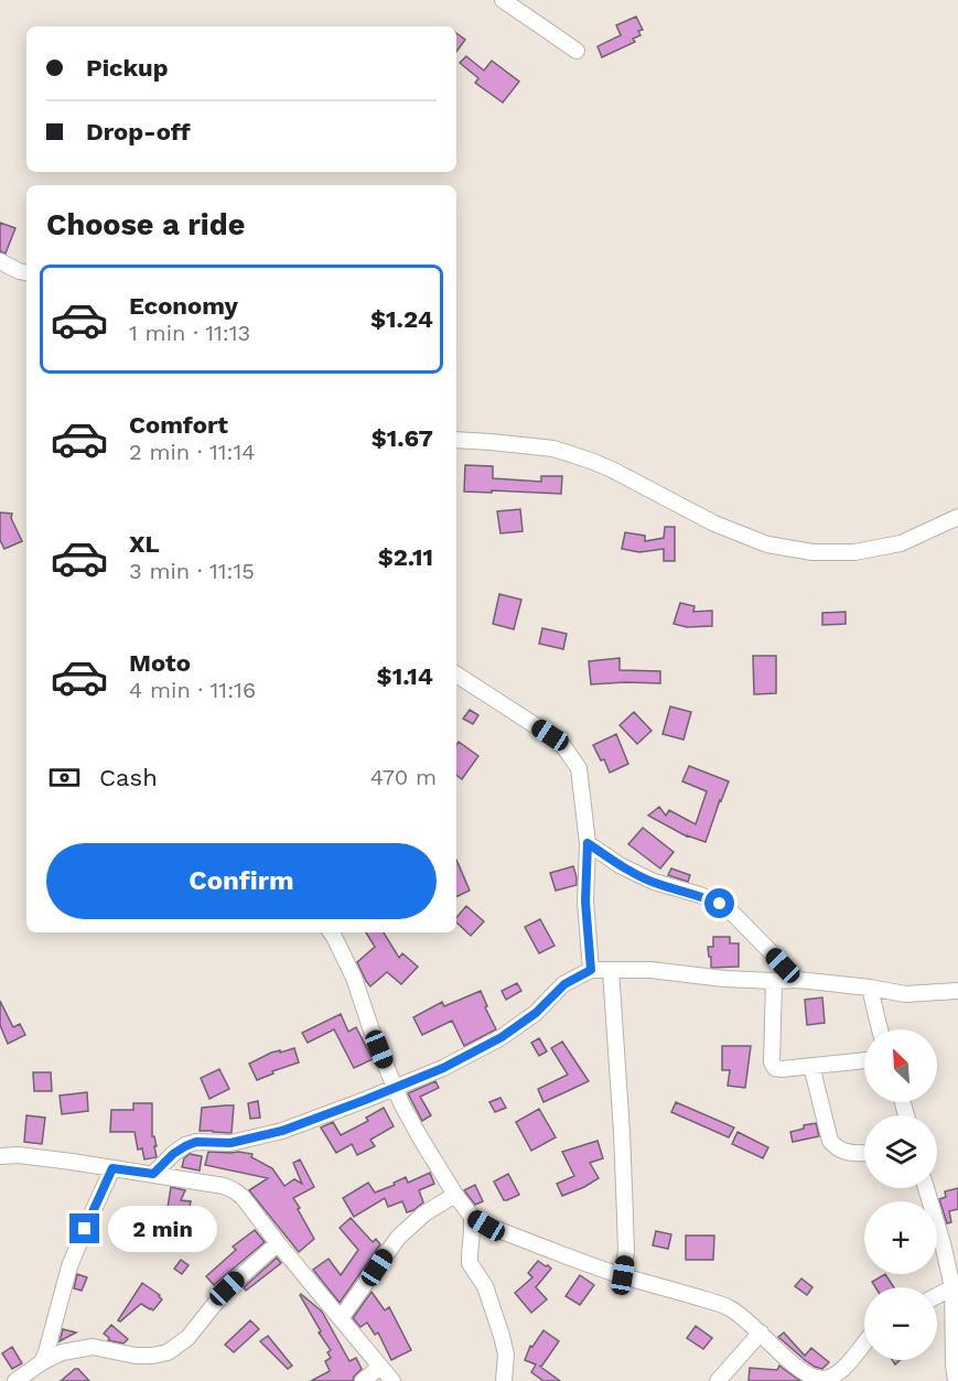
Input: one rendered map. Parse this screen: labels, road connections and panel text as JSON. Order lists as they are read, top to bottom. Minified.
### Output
{"north":"top left","page":{"banner":["Pickup","Drop-off"],"heading":"Choose a ride","list":[{"name":"Economy","note":"1 min · 11:13","value":"$1.24"},{"name":"Comfort","note":"2 min · 11:14","value":"$1.67"},{"name":"XL","note":"3 min · 11:15","value":"$2.11"},{"name":"Moto","note":"4 min · 11:16","value":"$1.14"}],"pay":["Cash","470 m"],"buttons":"Confirm","map_buttons":["+","−"],"bubble":"2 min"}}
